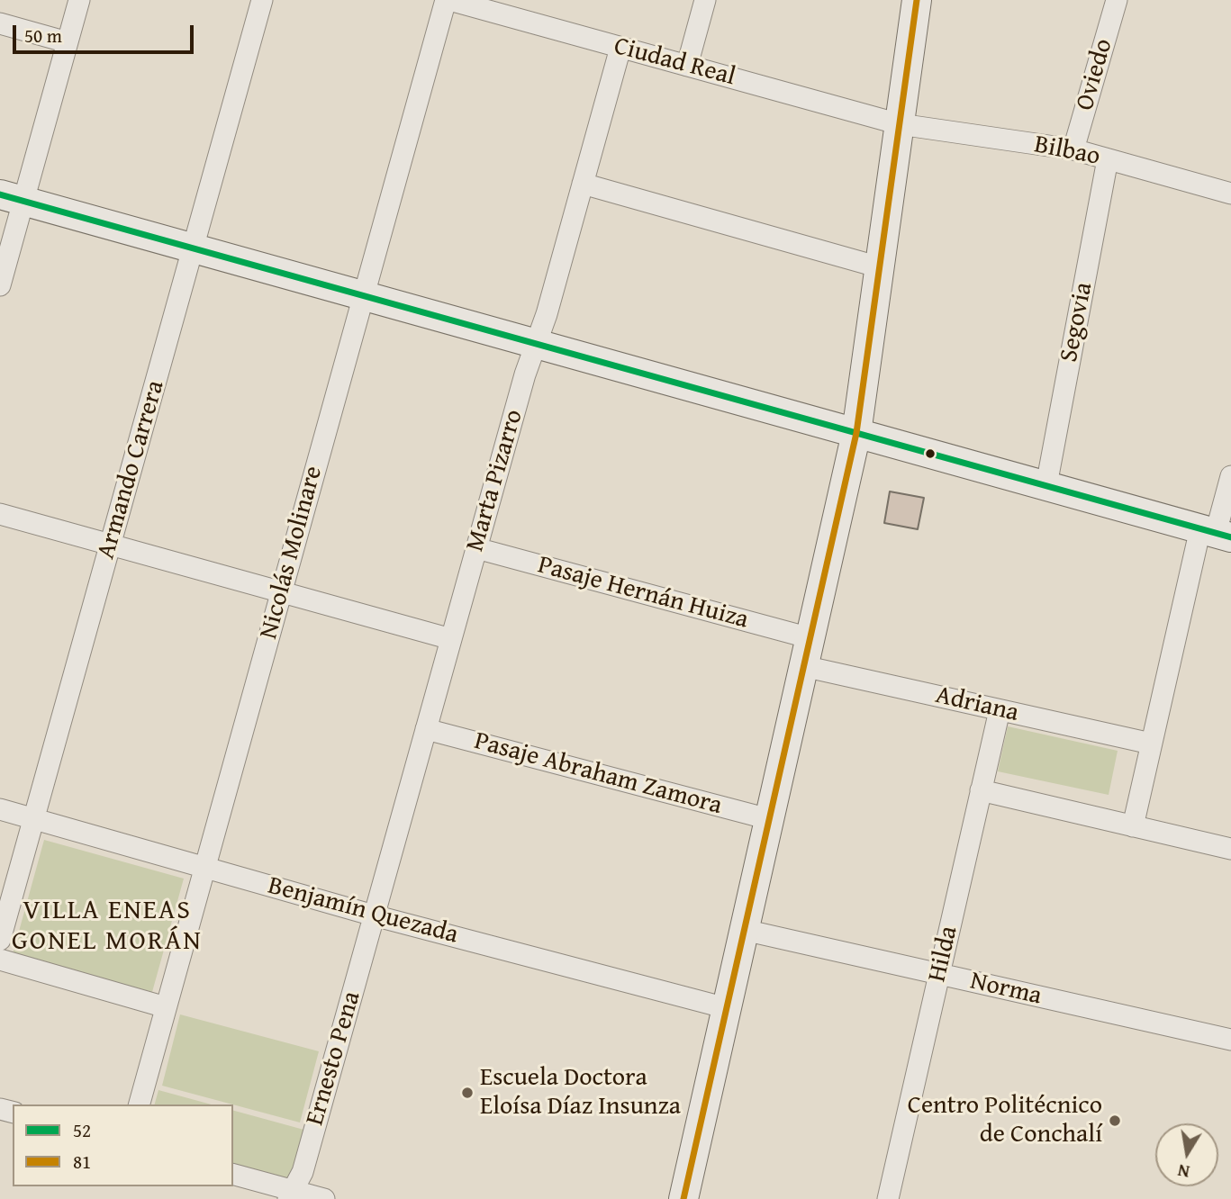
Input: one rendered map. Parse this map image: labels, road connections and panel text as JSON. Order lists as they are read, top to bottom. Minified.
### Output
{"streets":{"street":["Ciudad Real","Oviedo","Bilbao","Segovia","Armando Carrera","Marta Pizarro","Nicolás Molinare","Pasaje Hernán Huiza","Adriana","Pasaje Abraham Zamora","Benjamín Quezada","Hilda","Norma","Ernesto Pena"]},"crossings":[["Ciudad Real","Bilbao"],["Ciudad Real","Marta Pizarro"],["Ciudad Real","Nicolás Molinare"],["Oviedo","Bilbao"],["Bilbao","Segovia"],["Armando Carrera","Benjamín Quezada"],["Marta Pizarro","Pasaje Hernán Huiza"],["Marta Pizarro","Pasaje Abraham Zamora"],["Marta Pizarro","Benjamín Quezada"],["Marta Pizarro","Ernesto Pena"],["Nicolás Molinare","Benjamín Quezada"],["Adriana","Hilda"],["Benjamín Quezada","Ernesto Pena"],["Hilda","Norma"]],"districts":["VILLA ENEAS GONEL MORÁN"],"places":["Escuela Doctora Eloísa Díaz Insunza","Centro Politécnico de Conchalí"],"lines":["transit line 81","transit line 52"],"legend":["52","81"],"scale_bar":"50 m","north":"bottom"}
